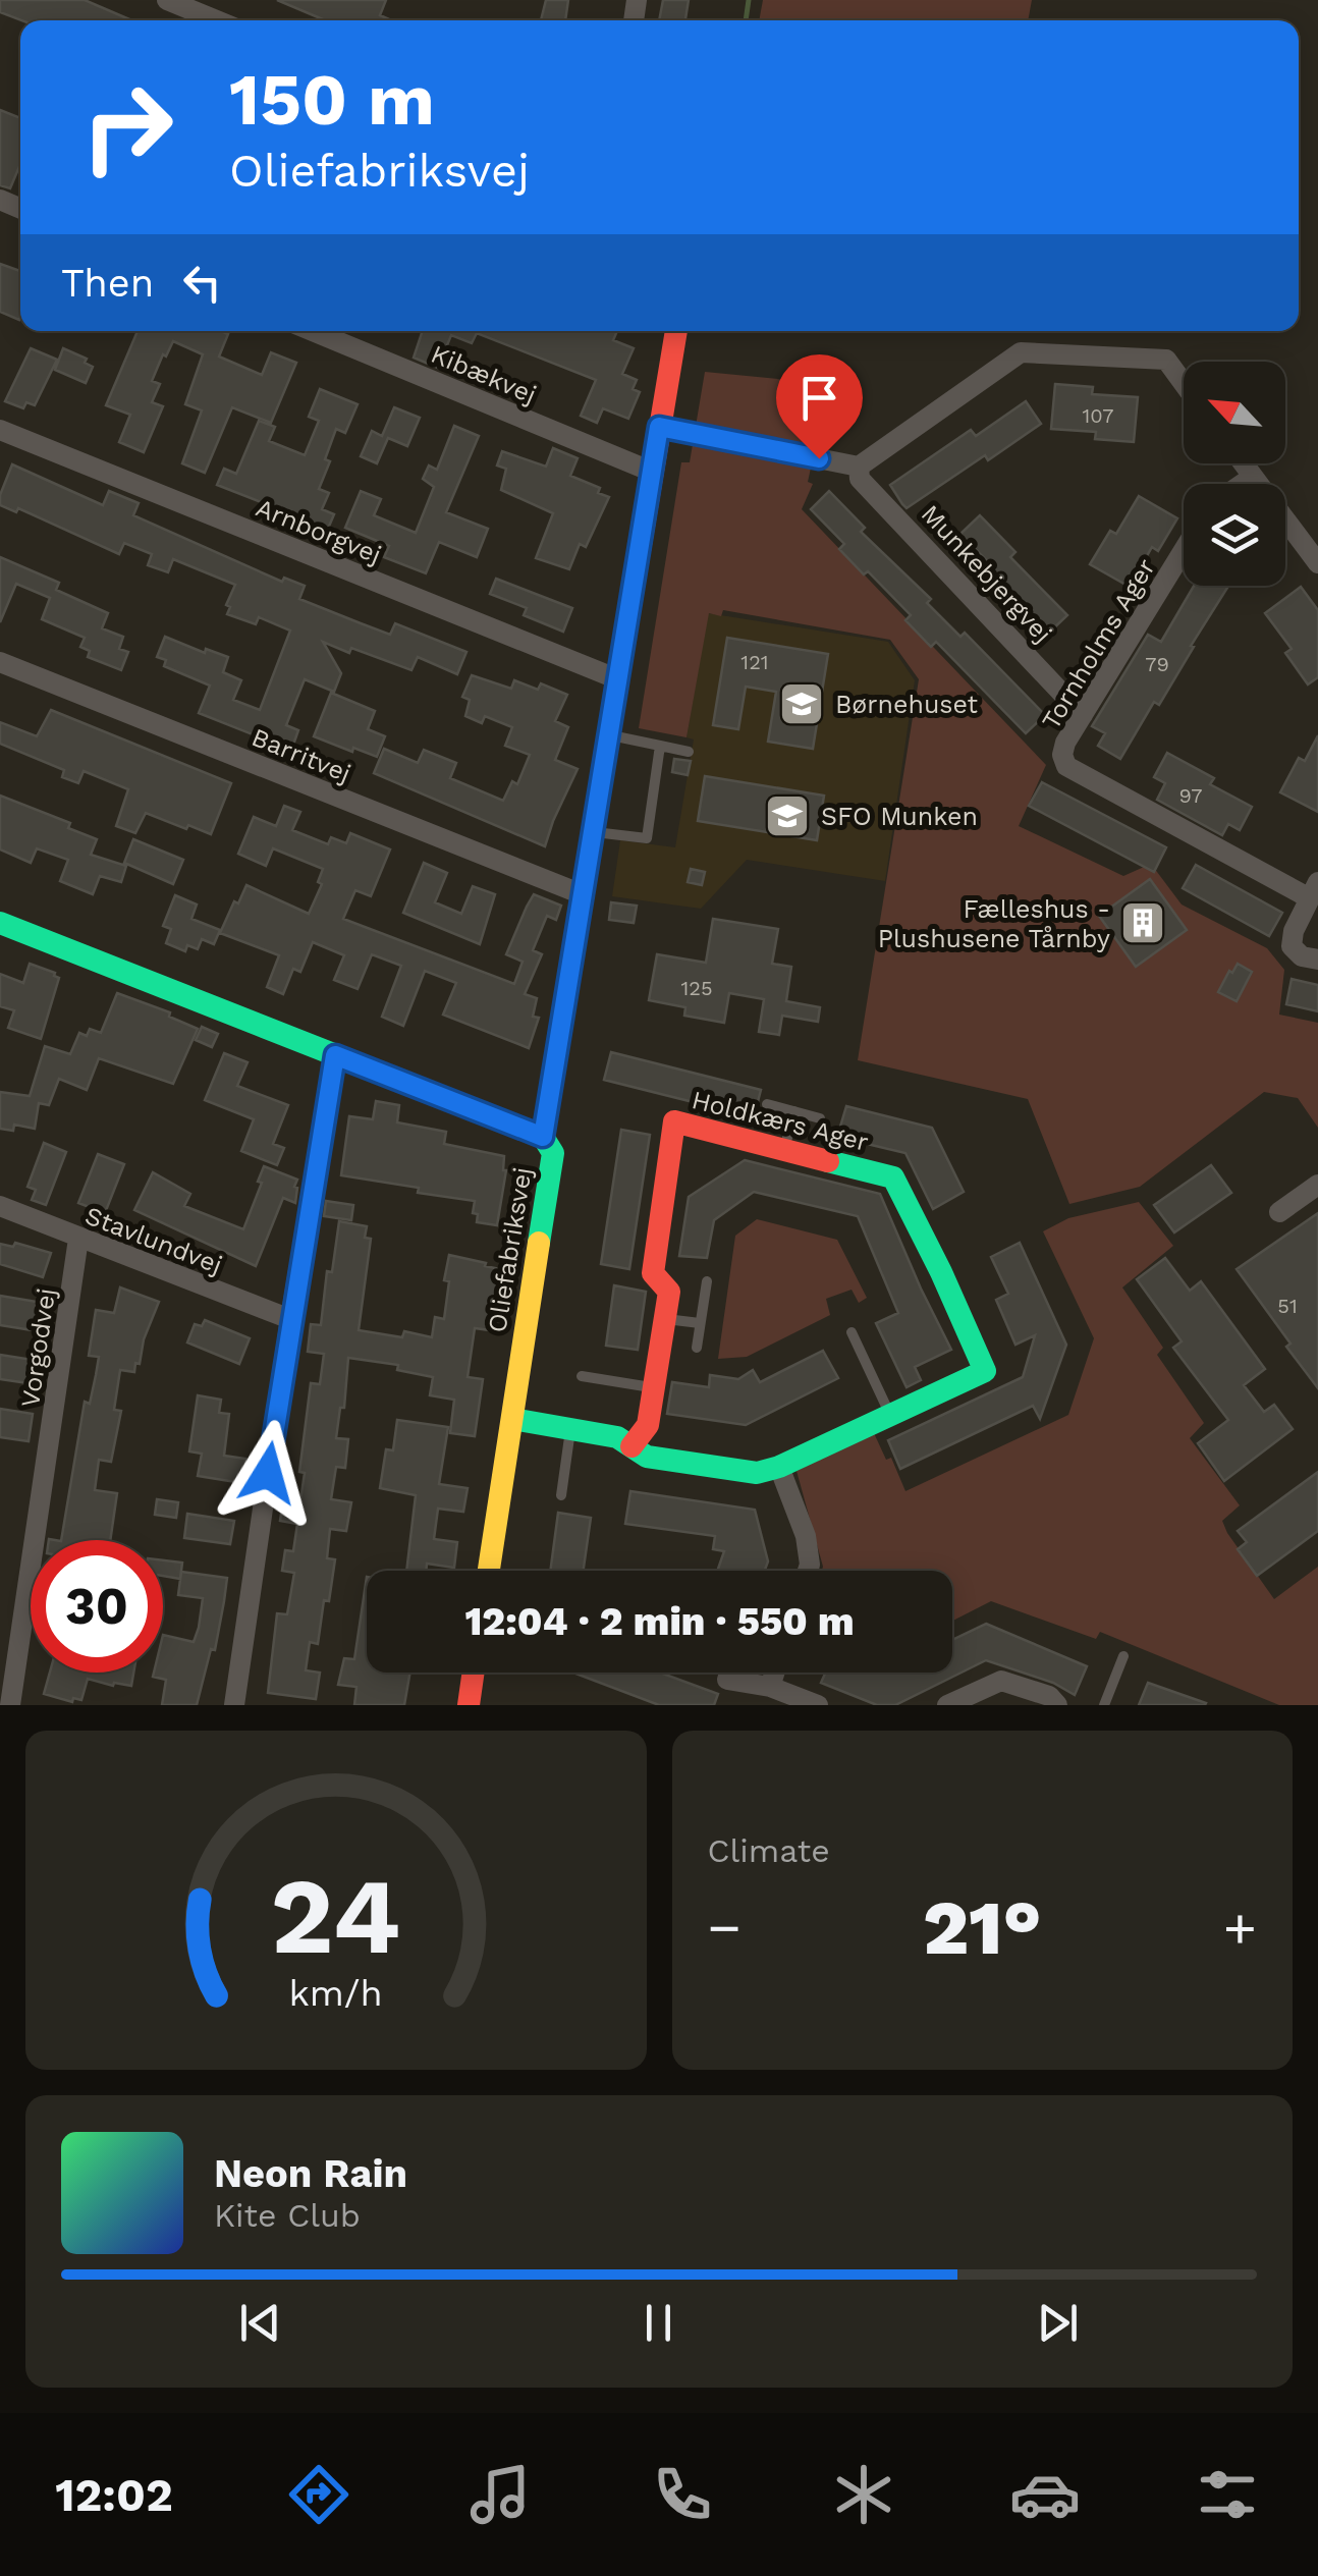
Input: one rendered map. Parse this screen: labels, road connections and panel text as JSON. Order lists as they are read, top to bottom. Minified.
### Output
{"streets":{"street":["Kibækvej","Arnborgvej","Munkebjergvej","Tornholms Ager","Barritvej","Holdkærs Ager","Stavlundvej","Oliefabriksvej","Vorgodvej"]},"crossings":[["Munkebjergvej","Tornholms Ager"],["Holdkærs Ager","Oliefabriksvej"],["Stavlundvej","Vorgodvej"]],"places":{"school or university":["Børnehuset","SFO Munken"],"building":["Fælleshus - Plushusene Tårnby"]},"house_numbers":["107","121","79","97","125","51"],"north":"top left","page":{"turn":["150 m","Oliefabriksvej"],"then":"Then","limit":"30","trip":"12:04 · 2 min · 550 m","tile":"Climate","heat":["−","21°","+"],"song":["Neon Rain","Kite Club"],"tabs":"12:02","gauge":["24","km/h"]}}
